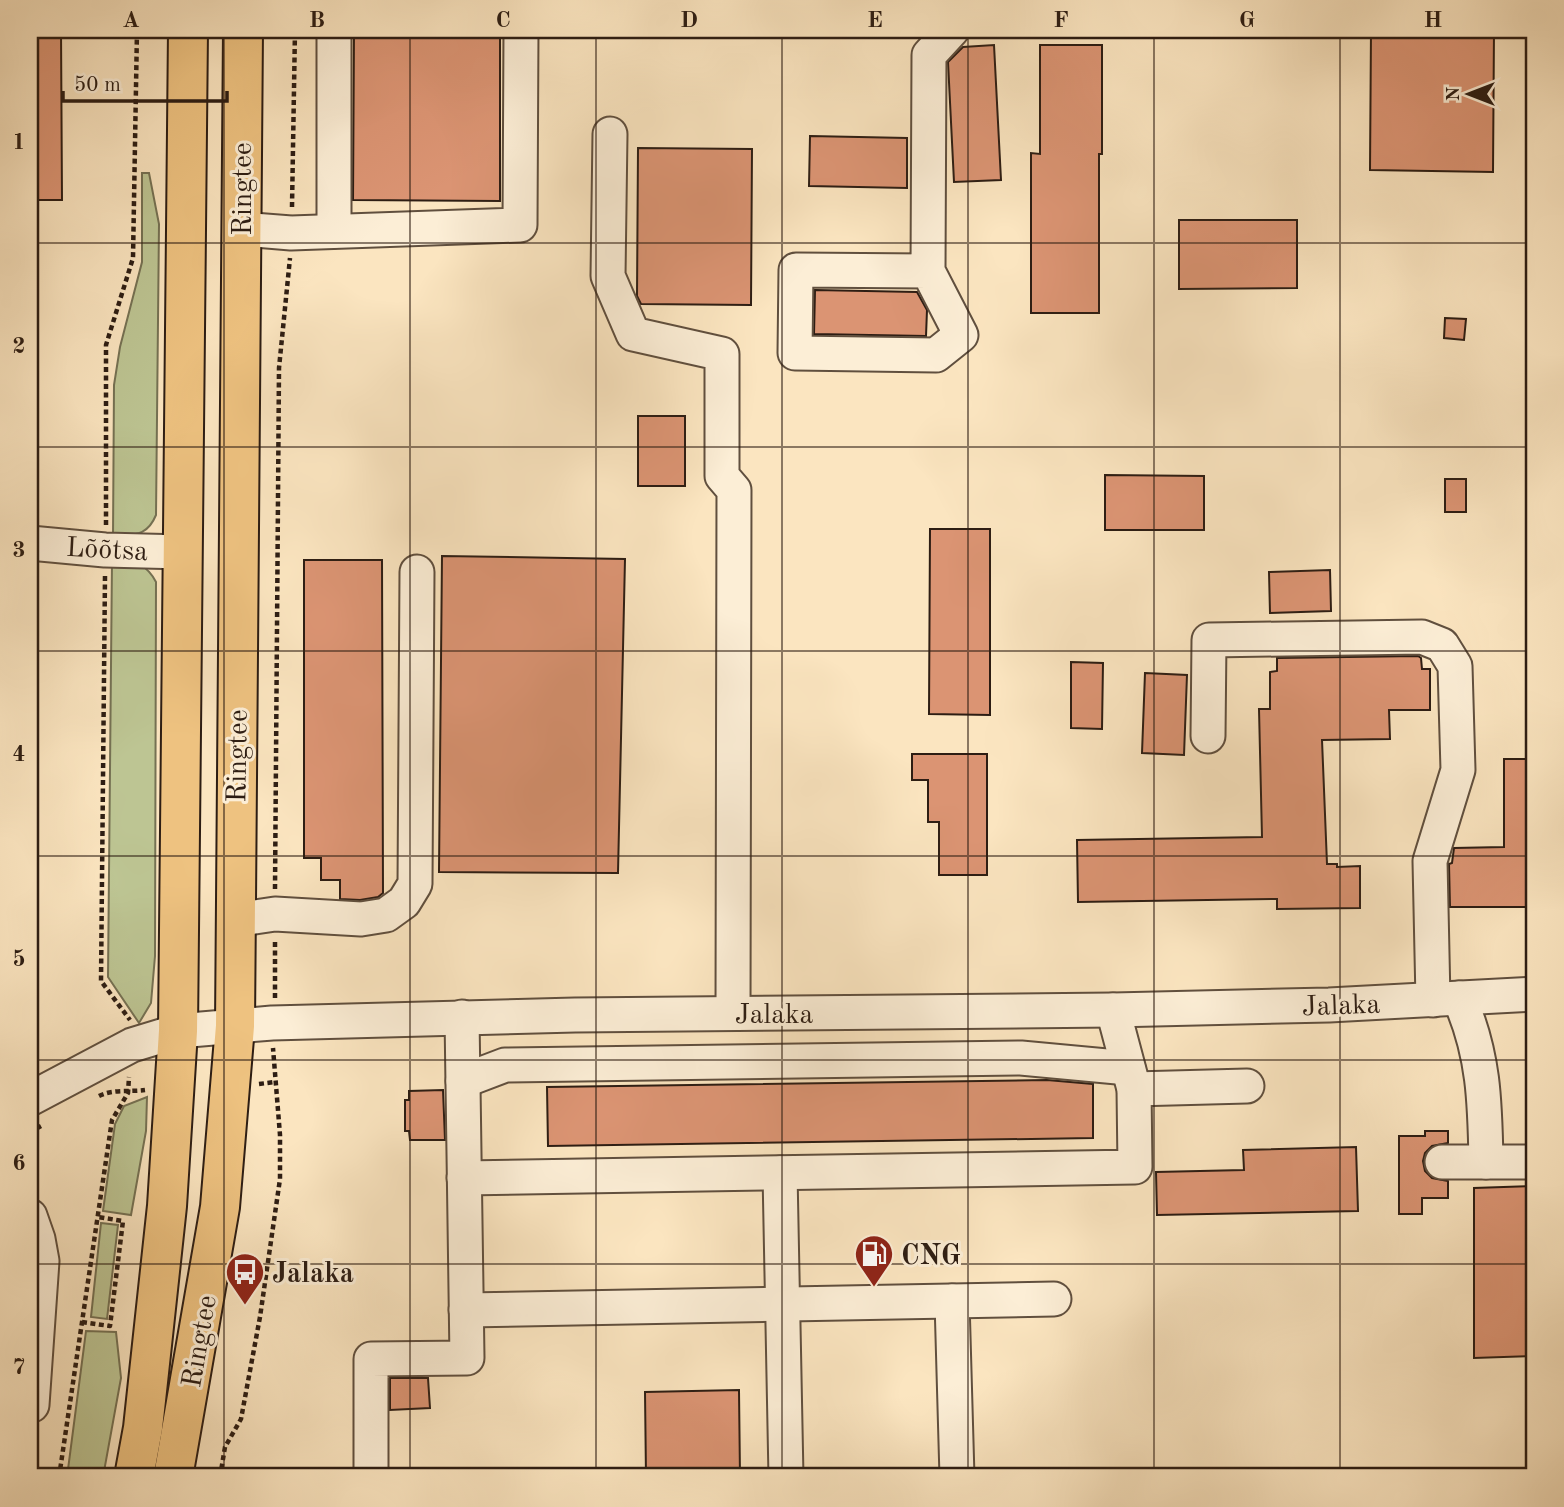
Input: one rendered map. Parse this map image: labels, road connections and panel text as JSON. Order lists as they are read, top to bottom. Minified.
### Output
{"streets":{"main road":["Ringtee"],"street":["Lõõtsa","Jalaka"]},"crossings":[["Ringtee","Lõõtsa"],["Ringtee","Jalaka"]],"places":{"fuel station":["CNG"],"bus stop":["Jalaka"]},"scale_bar":"50 m","north":"left","grid":{"columns":["A","B","C","D","E","F","G","H"],"rows":["1","2","3","4","5","6","7"]}}
